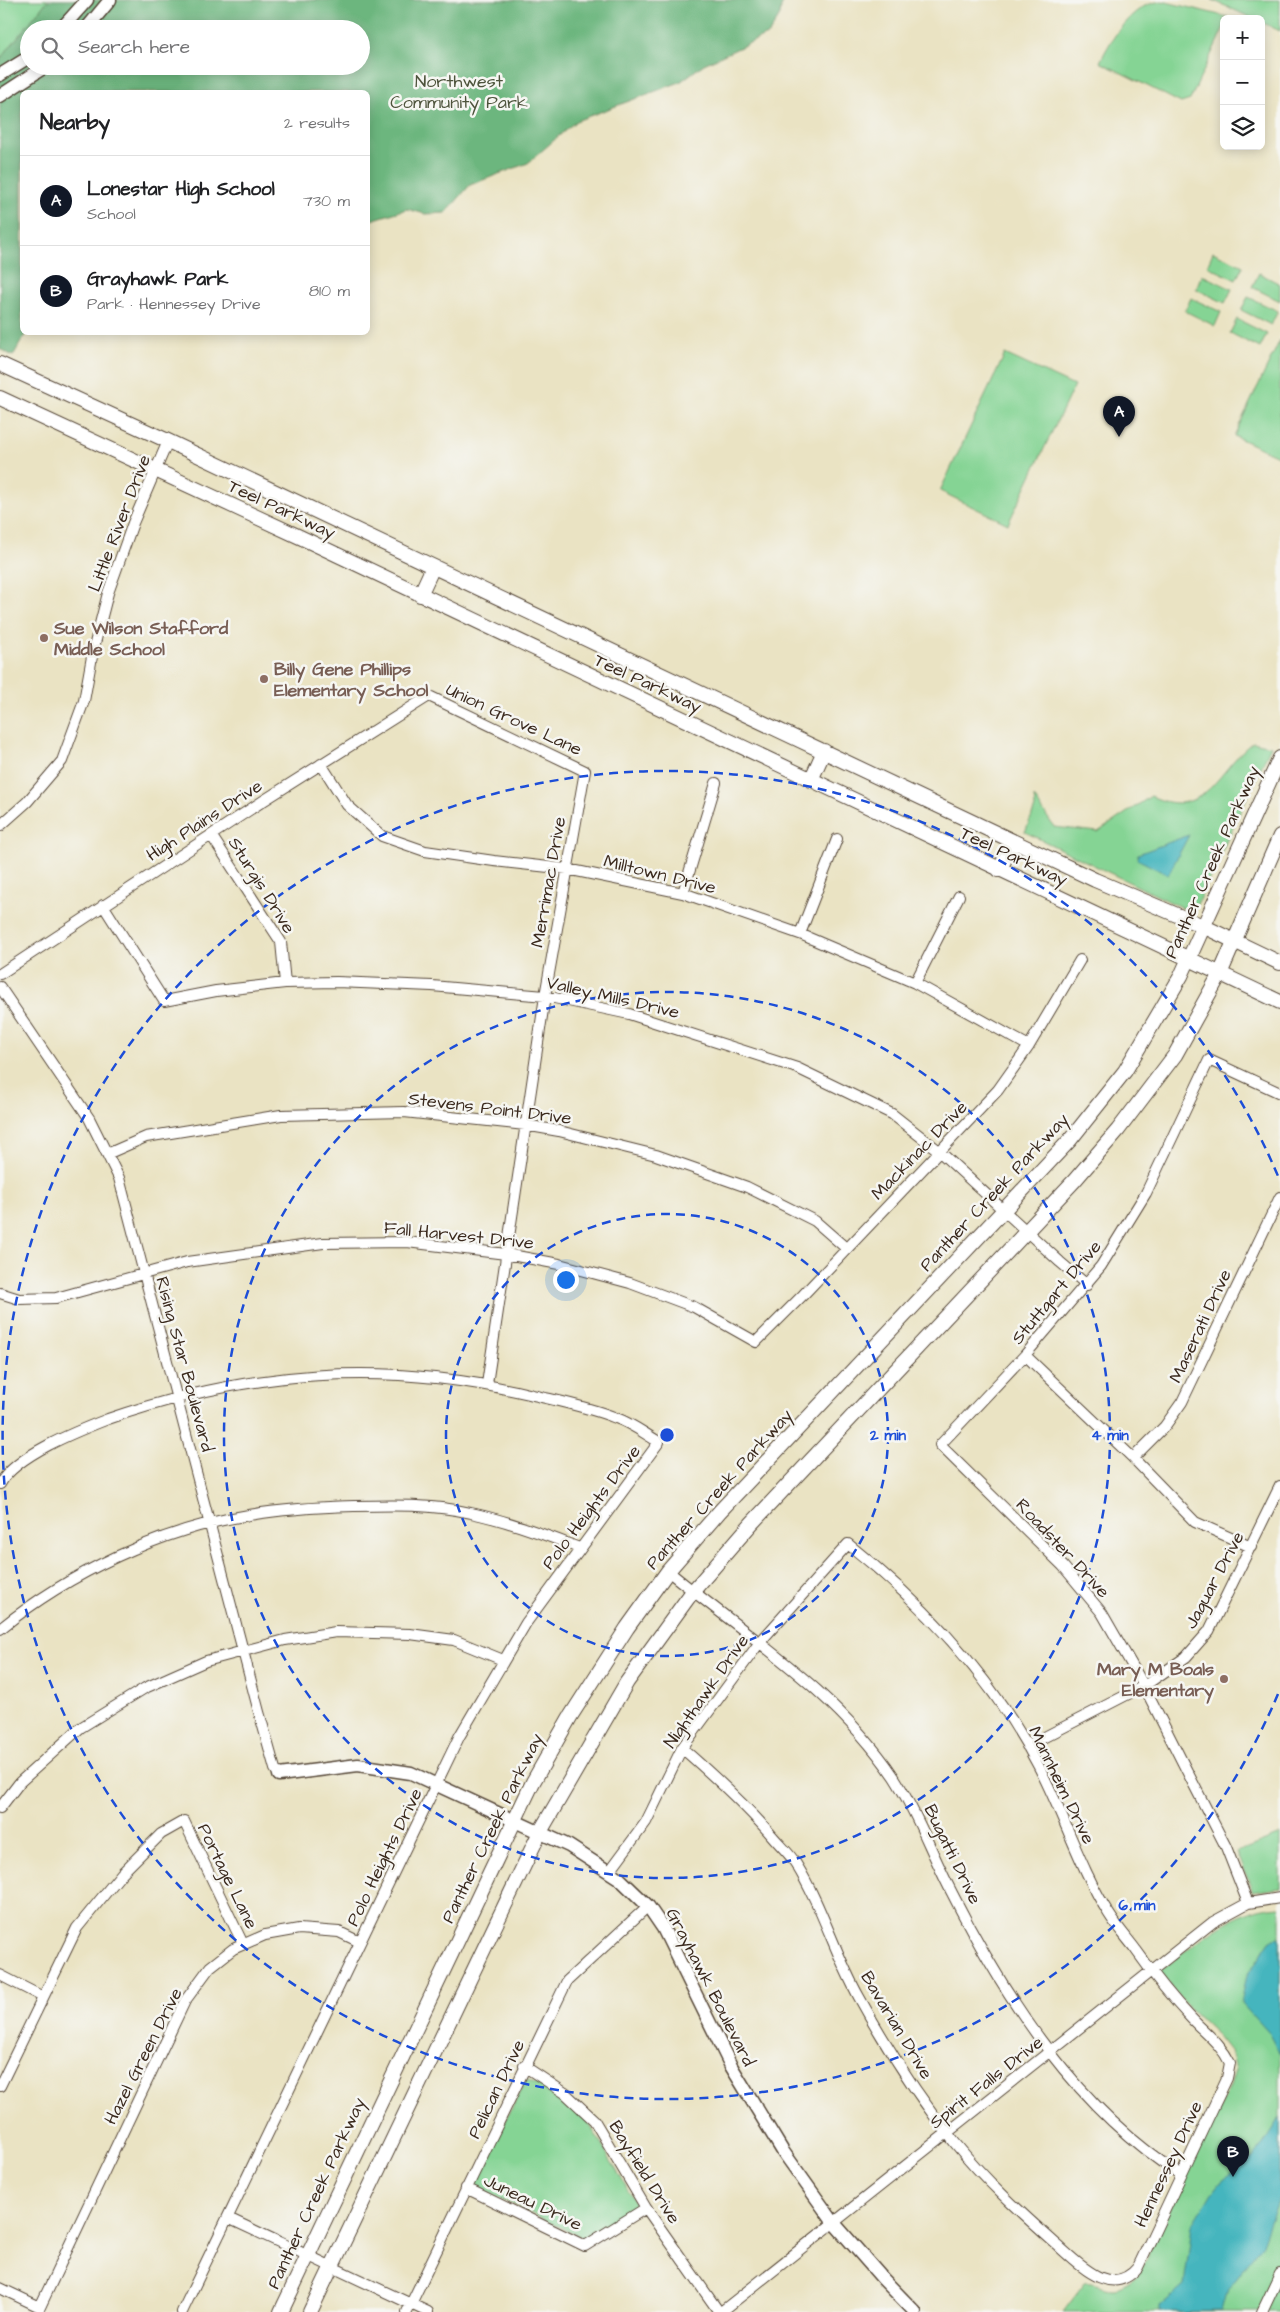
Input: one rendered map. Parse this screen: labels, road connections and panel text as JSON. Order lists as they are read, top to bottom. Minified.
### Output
{"streets":{"main road":["Teel Parkway","Panther Creek Parkway"],"street":["Little River Drive","Union Grove Lane","High Plains Drive","Milltown Drive","Merrimac Drive","Sturgis Drive","Valley Mills Drive","Stevens Point Drive","Mackinac Drive","Fall Harvest Drive","Stuttgart Drive","Maserati Drive","Rising Star Boulevard","Polo Heights Drive","Roadster Drive","Jaguar Drive","Nighthawk Drive","Mannheim Drive","Bugatti Drive","Portage Lane","Grayhawk Boulevard","Bavarian Drive","Hazel Green Drive","Spirit Falls Drive","Pelican Drive","Hennessey Drive","Bayfield Drive","Juneau Drive"]},"crossings":[["Teel Parkway","Little River Drive"],["Teel Parkway","Panther Creek Parkway"],["Union Grove Lane","High Plains Drive"],["Union Grove Lane","Merrimac Drive"],["High Plains Drive","Milltown Drive"],["High Plains Drive","Sturgis Drive"],["High Plains Drive","Valley Mills Drive"],["Panther Creek Parkway","Valley Mills Drive"],["Panther Creek Parkway","Bugatti Drive"],["Panther Creek Parkway","Grayhawk Boulevard"],["Milltown Drive","Merrimac Drive"],["Milltown Drive","Mackinac Drive"],["Merrimac Drive","Valley Mills Drive"],["Merrimac Drive","Stevens Point Drive"],["Merrimac Drive","Fall Harvest Drive"],["Merrimac Drive","Polo Heights Drive"],["Sturgis Drive","Valley Mills Drive"],["Valley Mills Drive","Mackinac Drive"],["Valley Mills Drive","Stuttgart Drive"],["Stevens Point Drive","Mackinac Drive"],["Stevens Point Drive","Rising Star Boulevard"],["Mackinac Drive","Fall Harvest Drive"],["Fall Harvest Drive","Rising Star Boulevard"],["Stuttgart Drive","Roadster Drive"],["Rising Star Boulevard","Grayhawk Boulevard"],["Polo Heights Drive","Grayhawk Boulevard"],["Polo Heights Drive","Hazel Green Drive"],["Roadster Drive","Jaguar Drive"],["Roadster Drive","Spirit Falls Drive"],["Jaguar Drive","Mannheim Drive"],["Nighthawk Drive","Mannheim Drive"],["Nighthawk Drive","Bugatti Drive"],["Nighthawk Drive","Grayhawk Boulevard"],["Nighthawk Drive","Bavarian Drive"],["Mannheim Drive","Spirit Falls Drive"],["Mannheim Drive","Hennessey Drive"],["Bugatti Drive","Spirit Falls Drive"],["Bugatti Drive","Hennessey Drive"],["Portage Lane","Hazel Green Drive"],["Grayhawk Boulevard","Spirit Falls Drive"],["Grayhawk Boulevard","Pelican Drive"],["Bavarian Drive","Spirit Falls Drive"],["Bavarian Drive","Hennessey Drive"],["Spirit Falls Drive","Bayfield Drive"],["Pelican Drive","Bayfield Drive"],["Pelican Drive","Juneau Drive"],["Bayfield Drive","Juneau Drive"]],"parks":["Northwest Community Park"],"places":["Sue Wilson Stafford Middle School","Billy Gene Phillips Elementary School","Mary M Boals Elementary"],"page":{"map_buttons":["+","−"],"search":"Search here","heading":["Nearby","2 results"],"list":[{"mark":"A","name":"Lonestar High School","note":"School","value":"730 m"},{"mark":"B","name":"Grayhawk Park","note":"Park · Hennessey Drive","value":"810 m"}],"pins":["A","B"]},"rings":["2 min","4 min","6 min"]}
